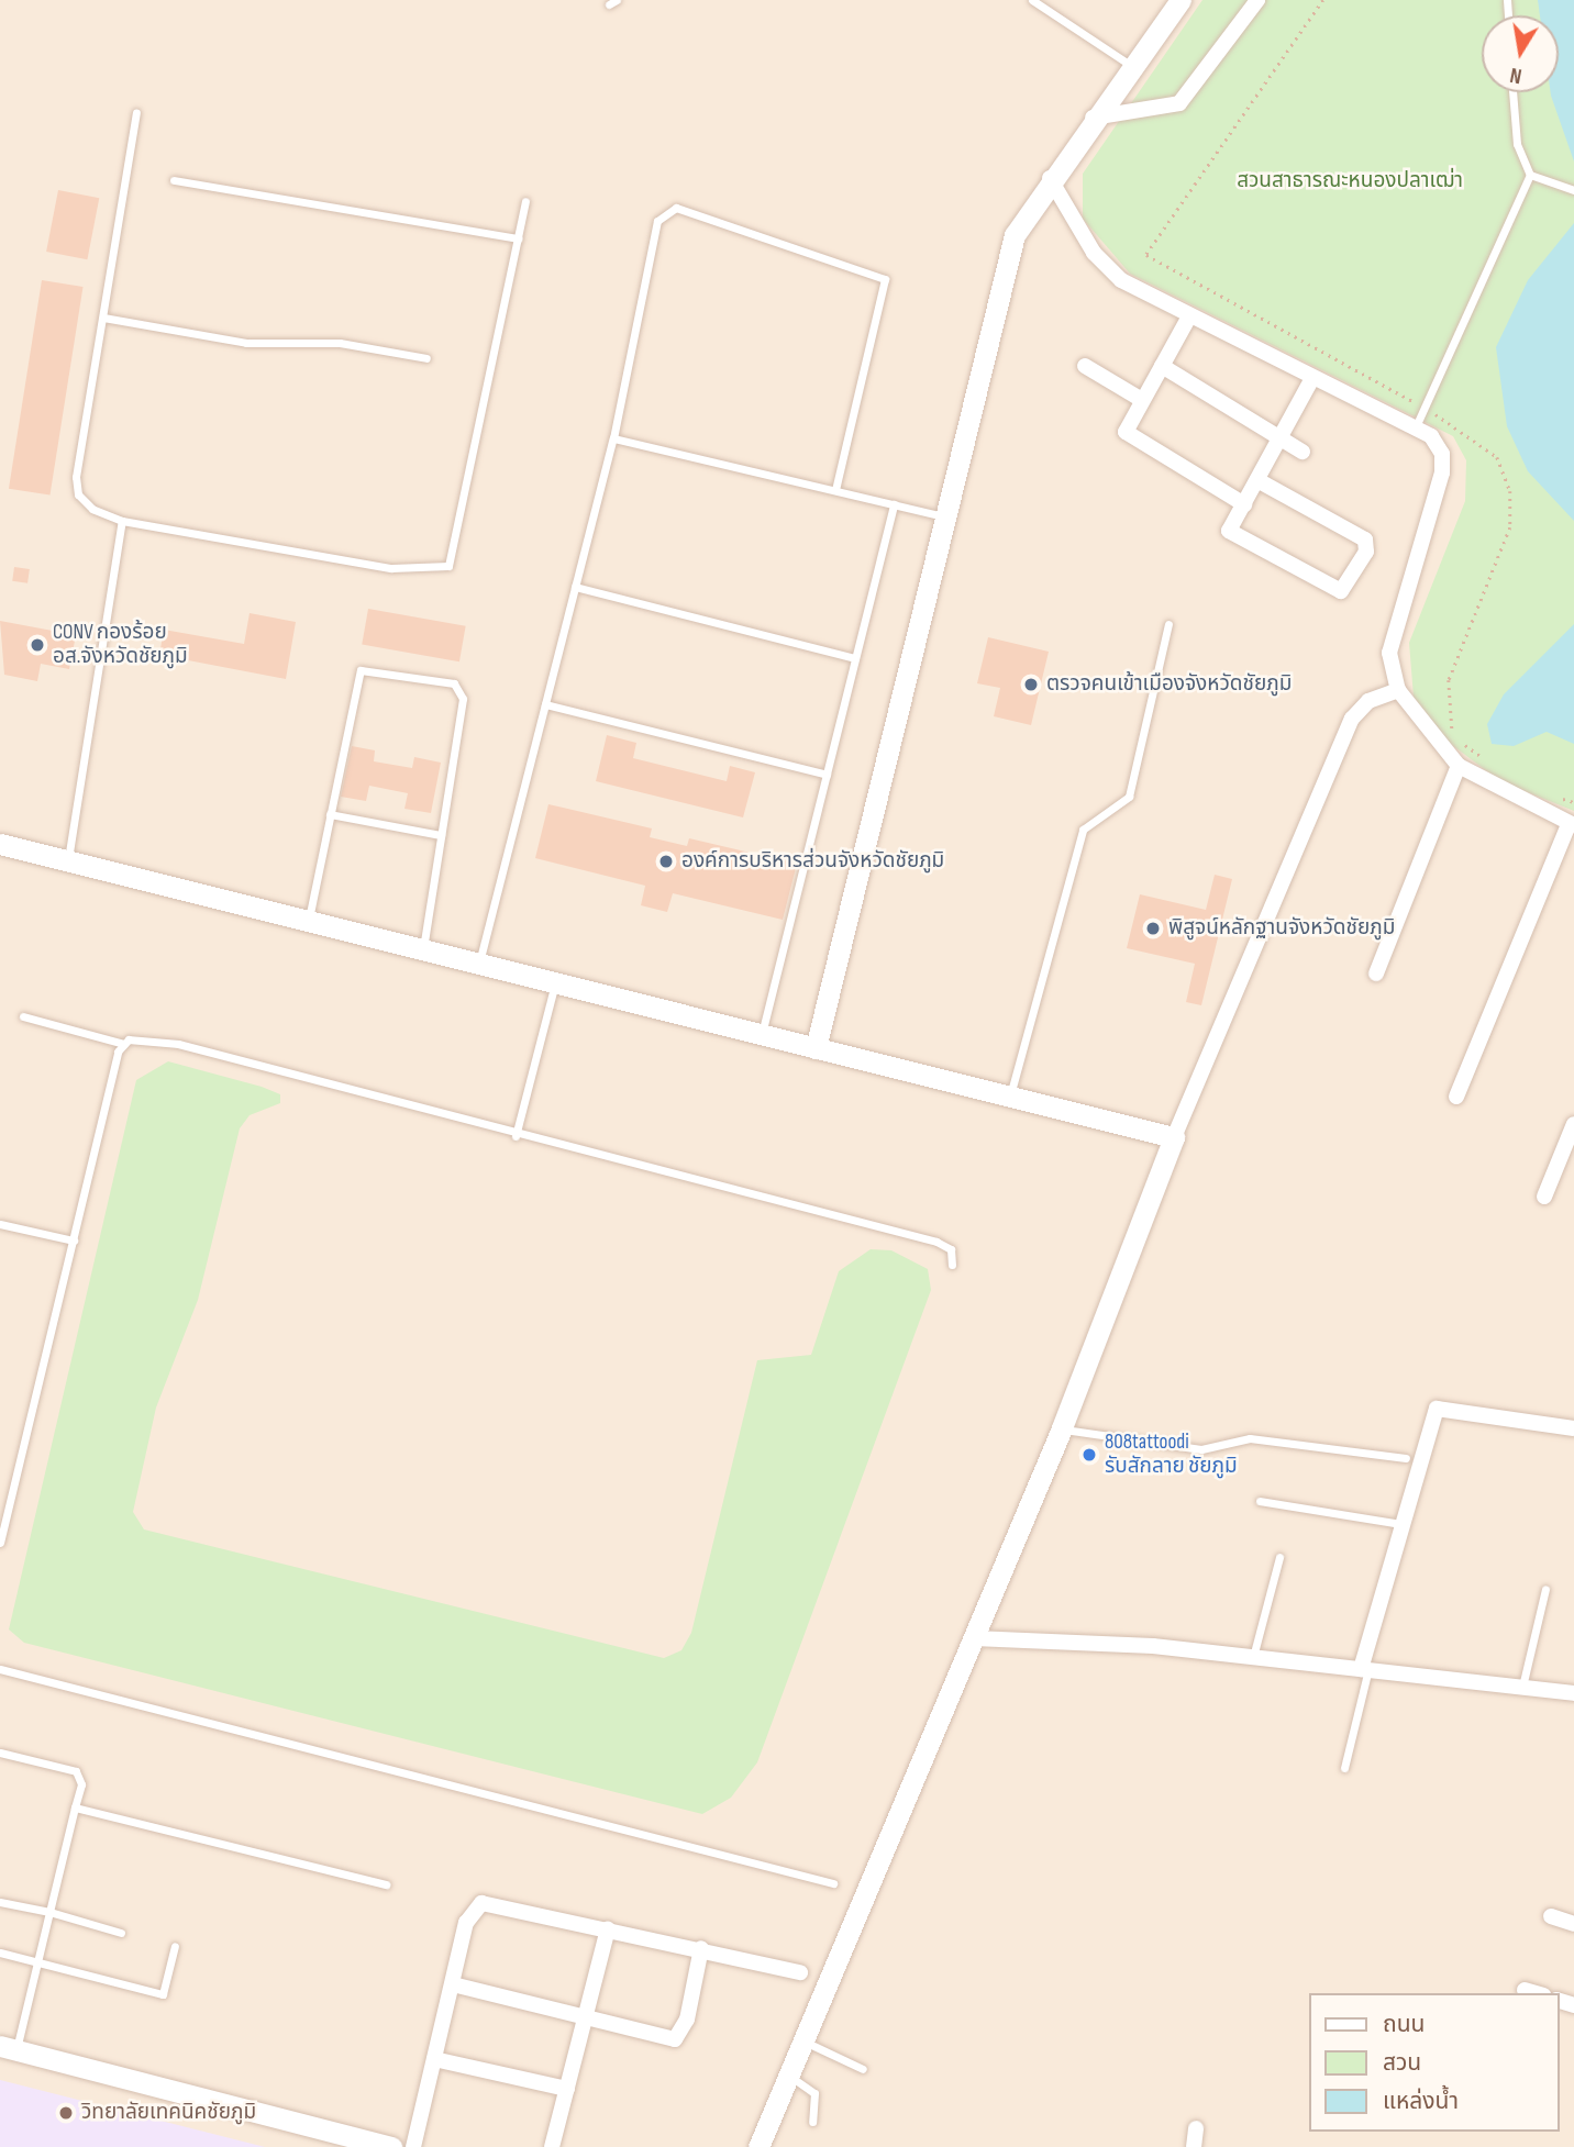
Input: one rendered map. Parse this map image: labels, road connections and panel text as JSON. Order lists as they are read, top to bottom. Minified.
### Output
{"parks":["สวนสาธารณะหนองปลาเฒ่า"],"places":["CONV กองร้อย อส.จังหวัดชัยภูมิ","ตรวจคนเข้าเมืองจังหวัดชัยภูมิ","องค์การบริหารส่วนจังหวัดชัยภูมิ","พิสูจน์หลักฐานจังหวัดชัยภูมิ","808tattoodi รับสักลาย ชัยภูมิ","วิทยาลัยเทคนิคชัยภูมิ"],"legend":["ถนน","สวน","แหล่งน้ำ"],"north":"bottom"}
